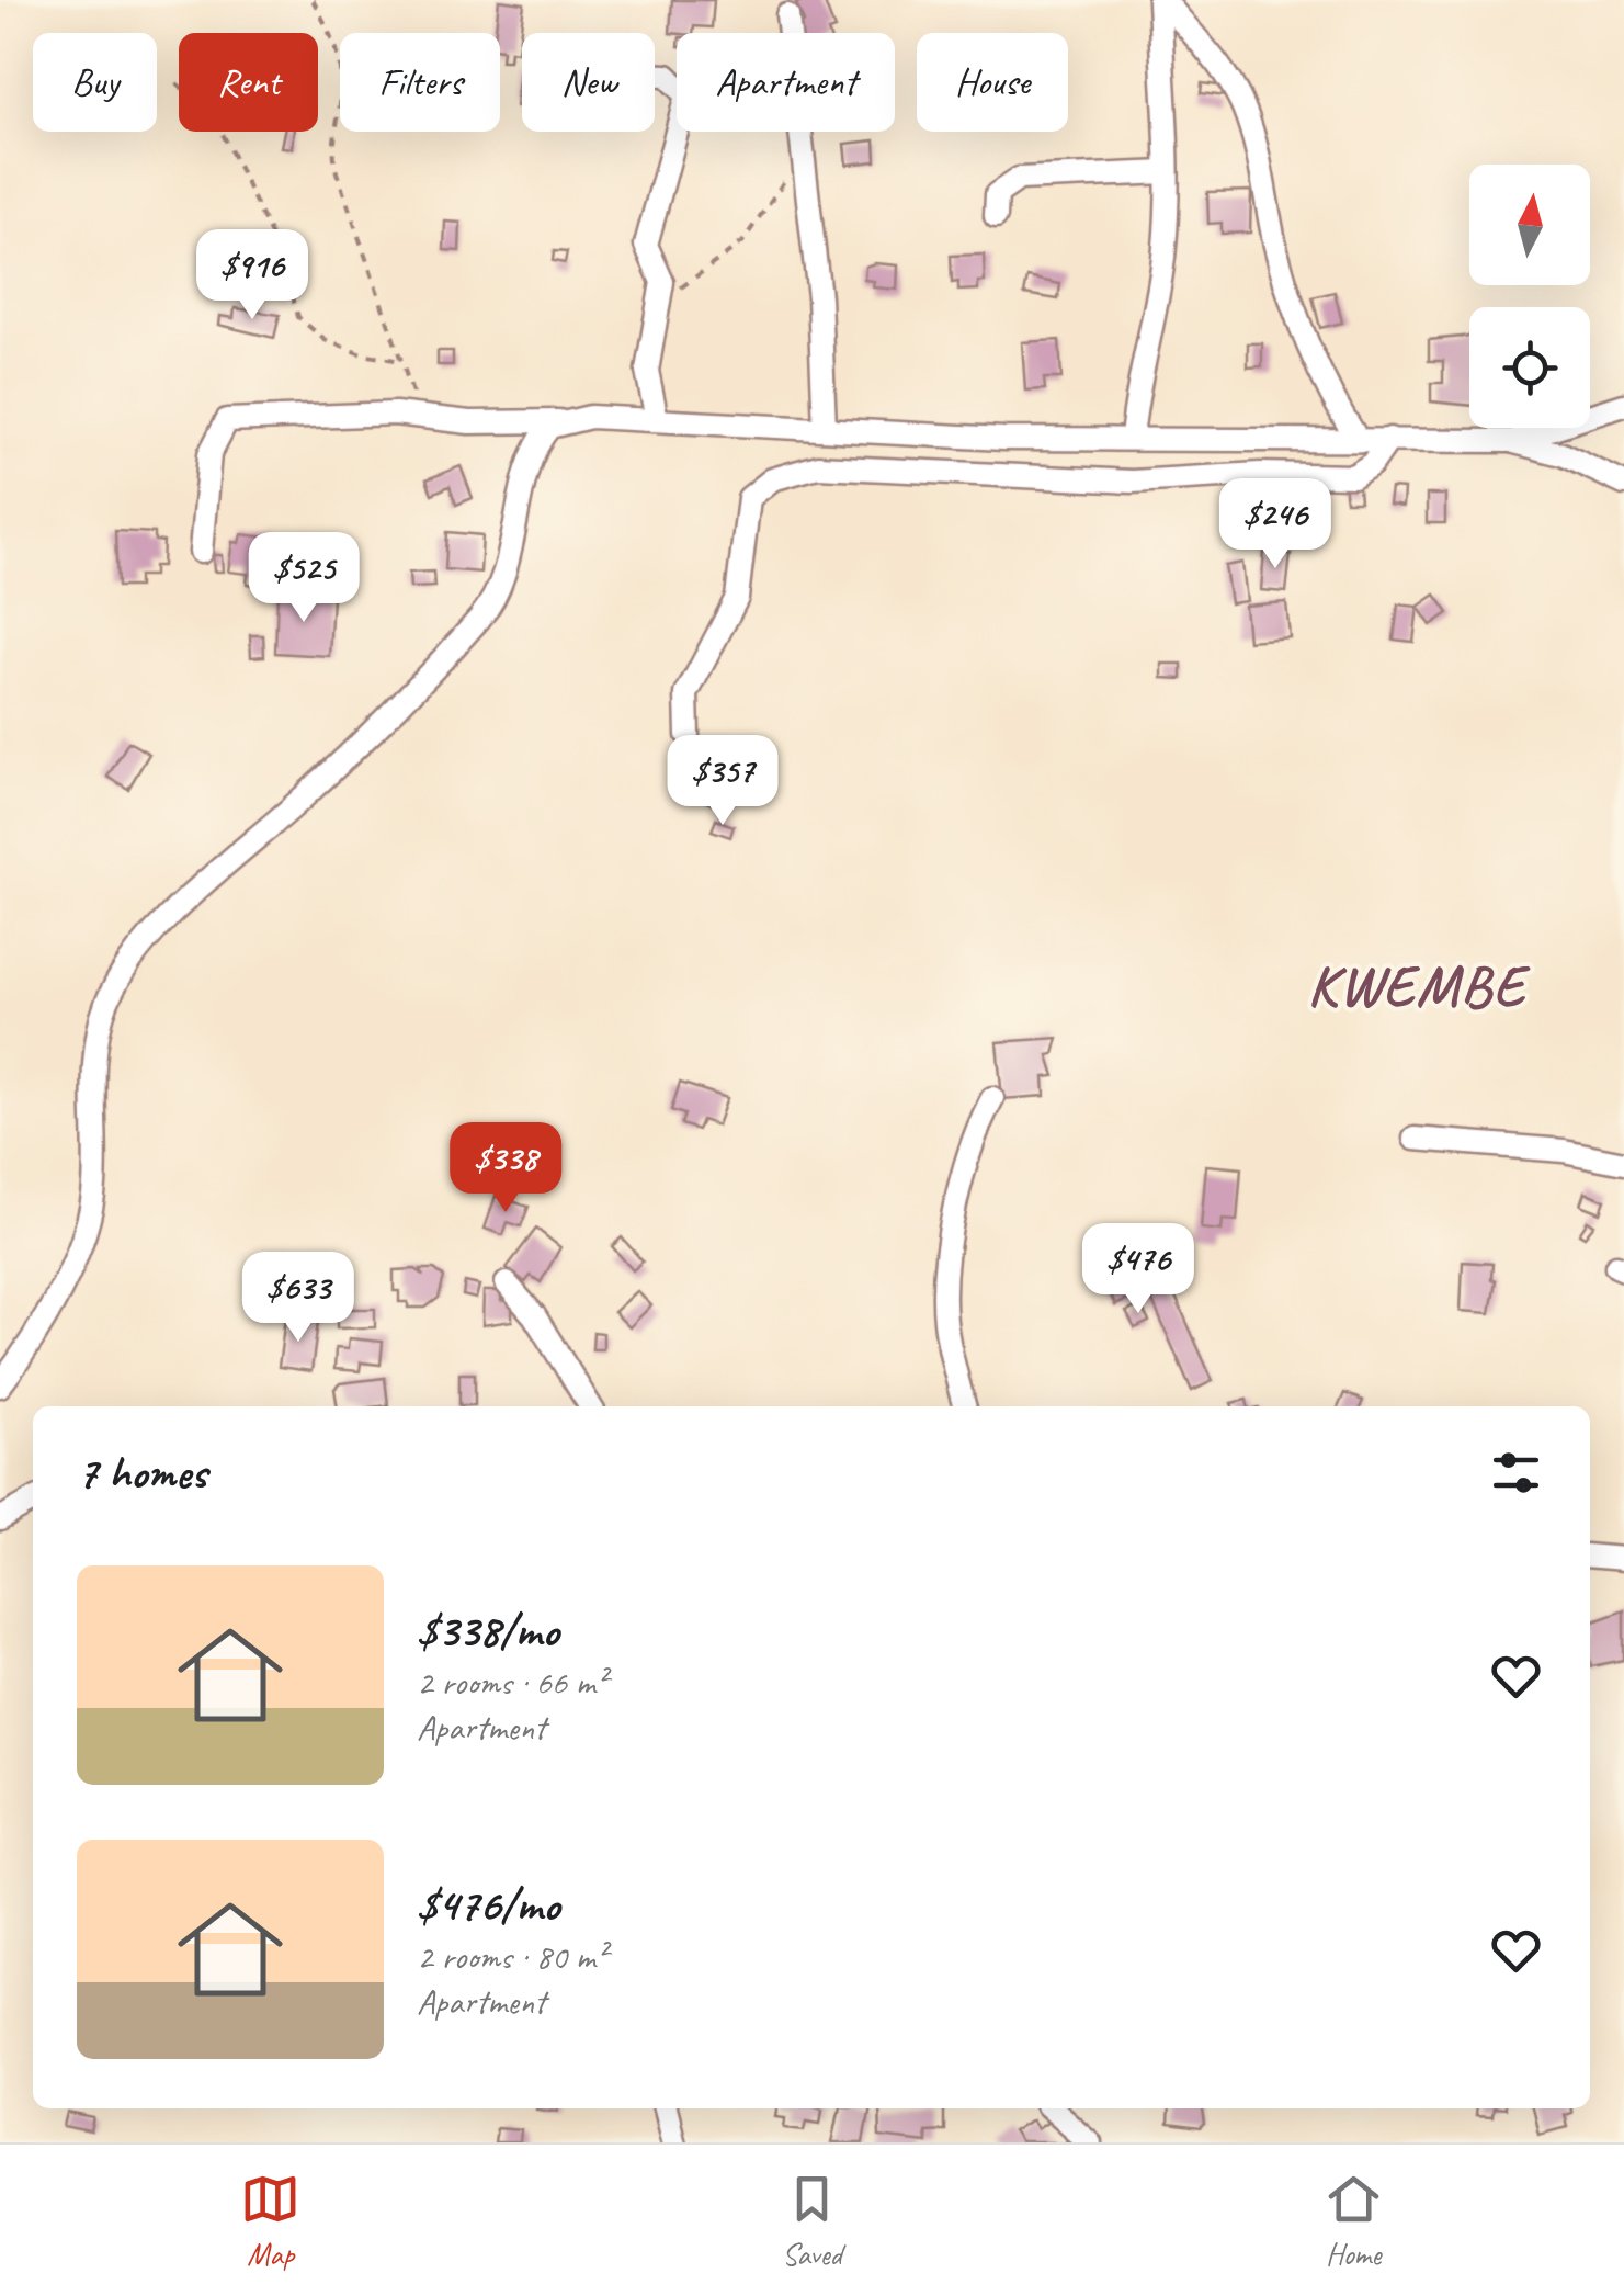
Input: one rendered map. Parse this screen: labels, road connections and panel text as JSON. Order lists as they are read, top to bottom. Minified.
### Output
{"districts":["KWEMBE"],"north":"top","page":{"chip":["Buy","Rent","Filters","New","Apartment","House"],"price":["$916","$246","$525","$357","$338","$476","$633"],"heading":"7 homes","list":[{"name":"$338/mo","note":"2 rooms · 66 m² · Apartment"},{"name":"$476/mo","note":"2 rooms · 80 m² · Apartment"}],"tabs":["Map","Saved","Home"]}}
